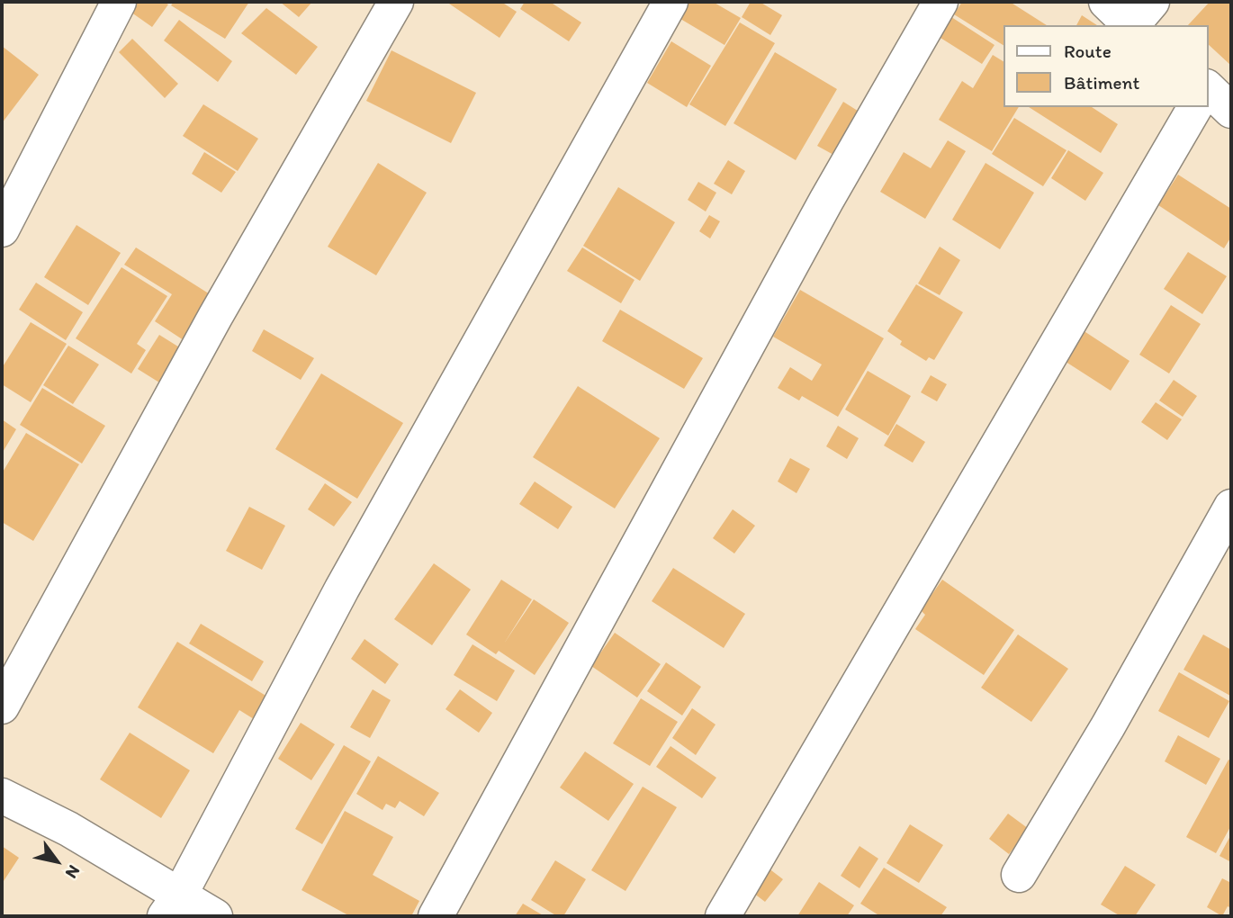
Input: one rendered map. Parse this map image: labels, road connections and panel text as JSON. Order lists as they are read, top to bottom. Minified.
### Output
{"legend":["Route","Bâtiment"],"north":"bottom right"}
